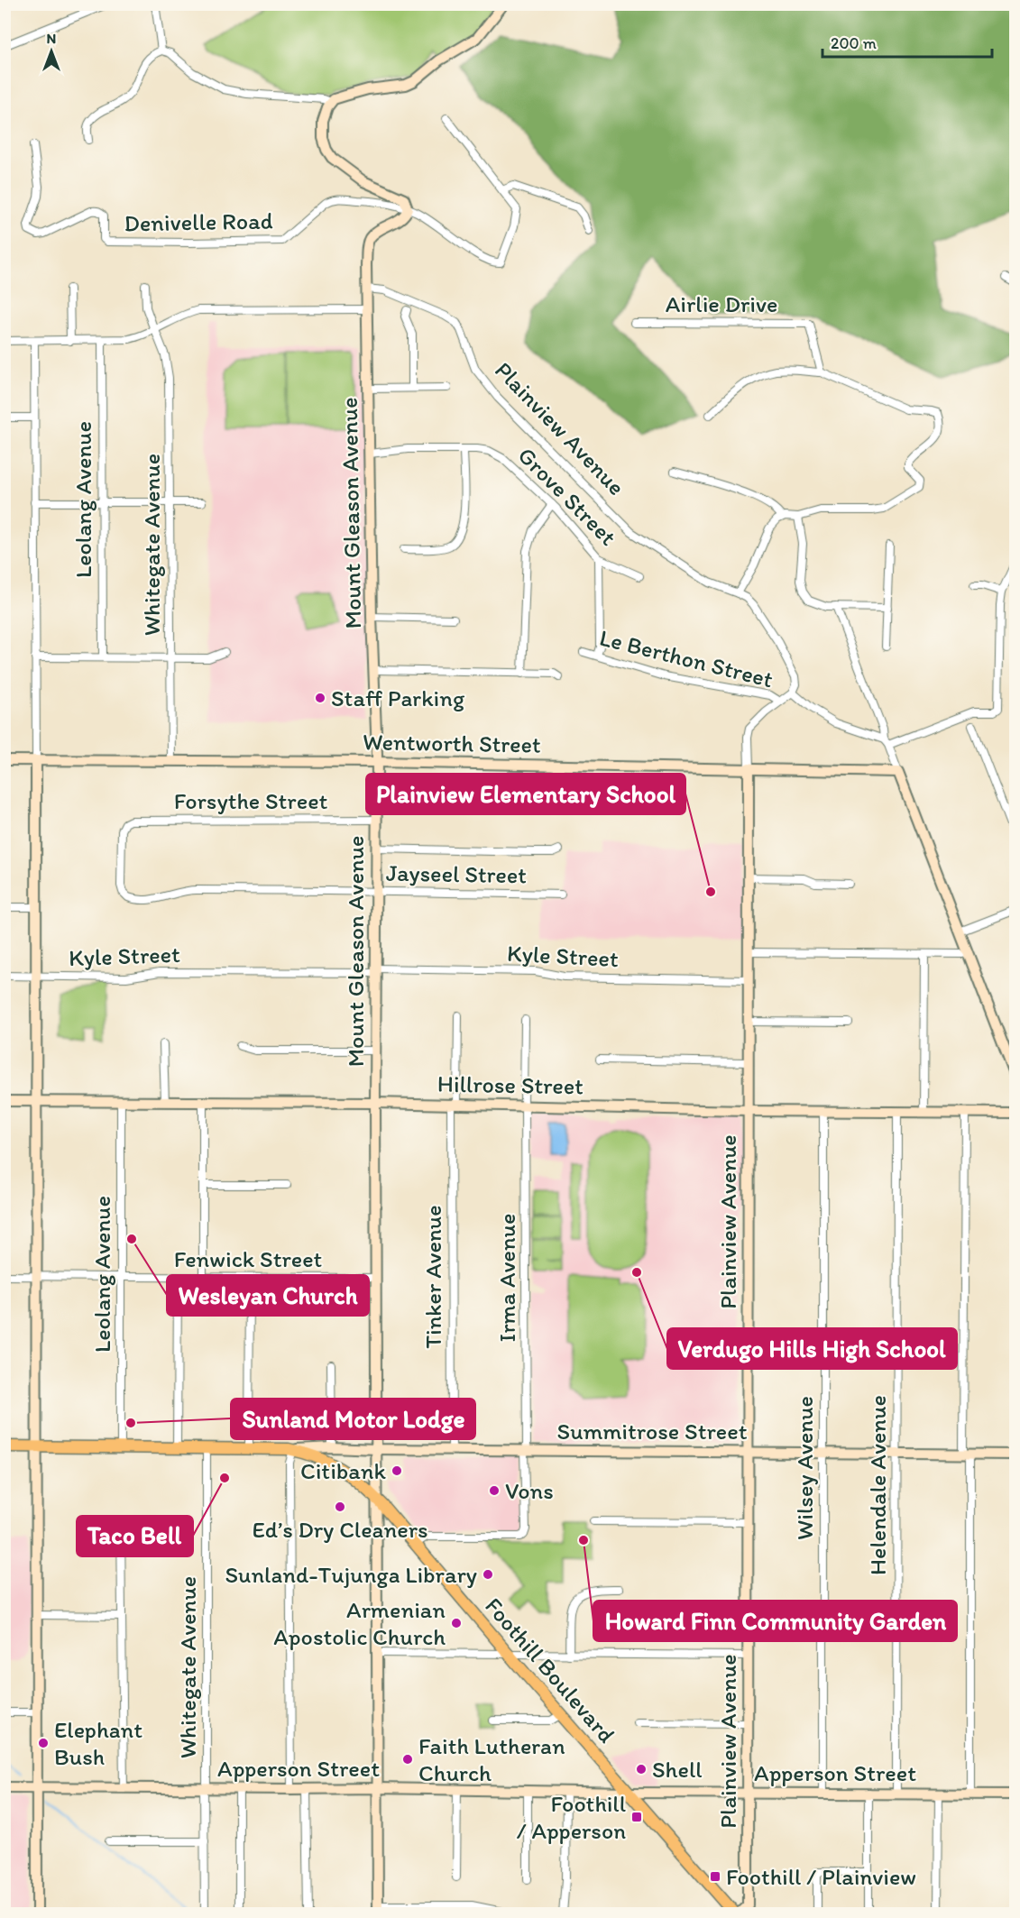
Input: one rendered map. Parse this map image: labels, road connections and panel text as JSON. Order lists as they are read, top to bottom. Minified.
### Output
{"streets":{"main road":["Foothill Boulevard"],"street":["Denivelle Road","Airlie Drive","Plainview Avenue","Grove Street","Leolang Avenue","Mount Gleason Avenue","Whitegate Avenue","Le Berthon Street","Wentworth Street","Forsythe Street","Jayseel Street","Kyle Street","Hillrose Street","Fenwick Street","Tinker Avenue","Irma Avenue","Summitrose Street","Wilsey Avenue","Helendale Avenue","Apperson Street"]},"crossings":[["Denivelle Road","Mount Gleason Avenue"],["Plainview Avenue","Mount Gleason Avenue"],["Plainview Avenue","Le Berthon Street"],["Plainview Avenue","Wentworth Street"],["Plainview Avenue","Kyle Street"],["Plainview Avenue","Hillrose Street"],["Plainview Avenue","Summitrose Street"],["Plainview Avenue","Foothill Boulevard"],["Plainview Avenue","Apperson Street"],["Grove Street","Mount Gleason Avenue"],["Leolang Avenue","Hillrose Street"],["Leolang Avenue","Fenwick Street"],["Leolang Avenue","Foothill Boulevard"],["Mount Gleason Avenue","Wentworth Street"],["Mount Gleason Avenue","Forsythe Street"],["Mount Gleason Avenue","Jayseel Street"],["Mount Gleason Avenue","Kyle Street"],["Mount Gleason Avenue","Hillrose Street"],["Mount Gleason Avenue","Fenwick Street"],["Mount Gleason Avenue","Summitrose Street"],["Mount Gleason Avenue","Foothill Boulevard"],["Mount Gleason Avenue","Apperson Street"],["Whitegate Avenue","Wentworth Street"],["Whitegate Avenue","Foothill Boulevard"],["Whitegate Avenue","Apperson Street"],["Forsythe Street","Jayseel Street"],["Hillrose Street","Tinker Avenue"],["Hillrose Street","Irma Avenue"],["Hillrose Street","Wilsey Avenue"],["Hillrose Street","Helendale Avenue"],["Tinker Avenue","Summitrose Street"],["Irma Avenue","Summitrose Street"],["Irma Avenue","Foothill Boulevard"],["Summitrose Street","Wilsey Avenue"],["Summitrose Street","Helendale Avenue"],["Summitrose Street","Foothill Boulevard"],["Wilsey Avenue","Apperson Street"],["Helendale Avenue","Apperson Street"],["Foothill Boulevard","Apperson Street"]],"places":{"other":["Staff Parking","Plainview Elementary School","Wesleyan Church","Verdugo Hills High School","Sunland Motor Lodge","Citibank","Taco Bell","Vons","Ed’s Dry Cleaners","Howard Finn Community Garden","Sunland-Tujunga Library","Armenian Apostolic Church","Elephant Bush","Faith Lutheran Church","Shell"],"transit":["Foothill / Apperson","Foothill / Plainview"]},"scale_bar":"200 m","north":"top"}
